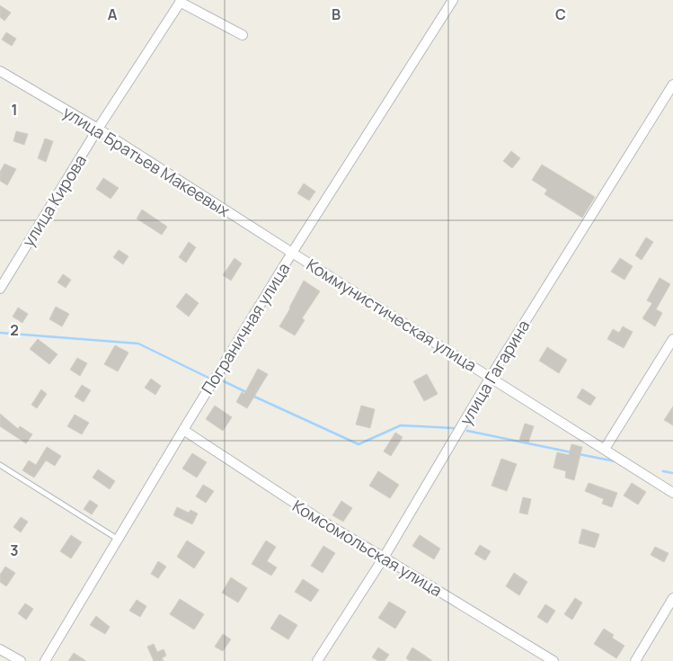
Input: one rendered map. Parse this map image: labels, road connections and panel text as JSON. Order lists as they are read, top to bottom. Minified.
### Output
{"streets":{"street":["улица Братьев Макеевых","улица Кирова","Коммунистическая улица","Пограничная улица","улица Гагарина","Комсомольская улица"]},"crossings":[["улица Братьев Макеевых","улица Кирова"],["улица Братьев Макеевых","Коммунистическая улица"],["улица Братьев Макеевых","Пограничная улица"],["Коммунистическая улица","Пограничная улица"],["Коммунистическая улица","улица Гагарина"],["Пограничная улица","Комсомольская улица"],["улица Гагарина","Комсомольская улица"]],"grid":{"columns":["A","B","C"],"rows":["1","2","3"]}}
